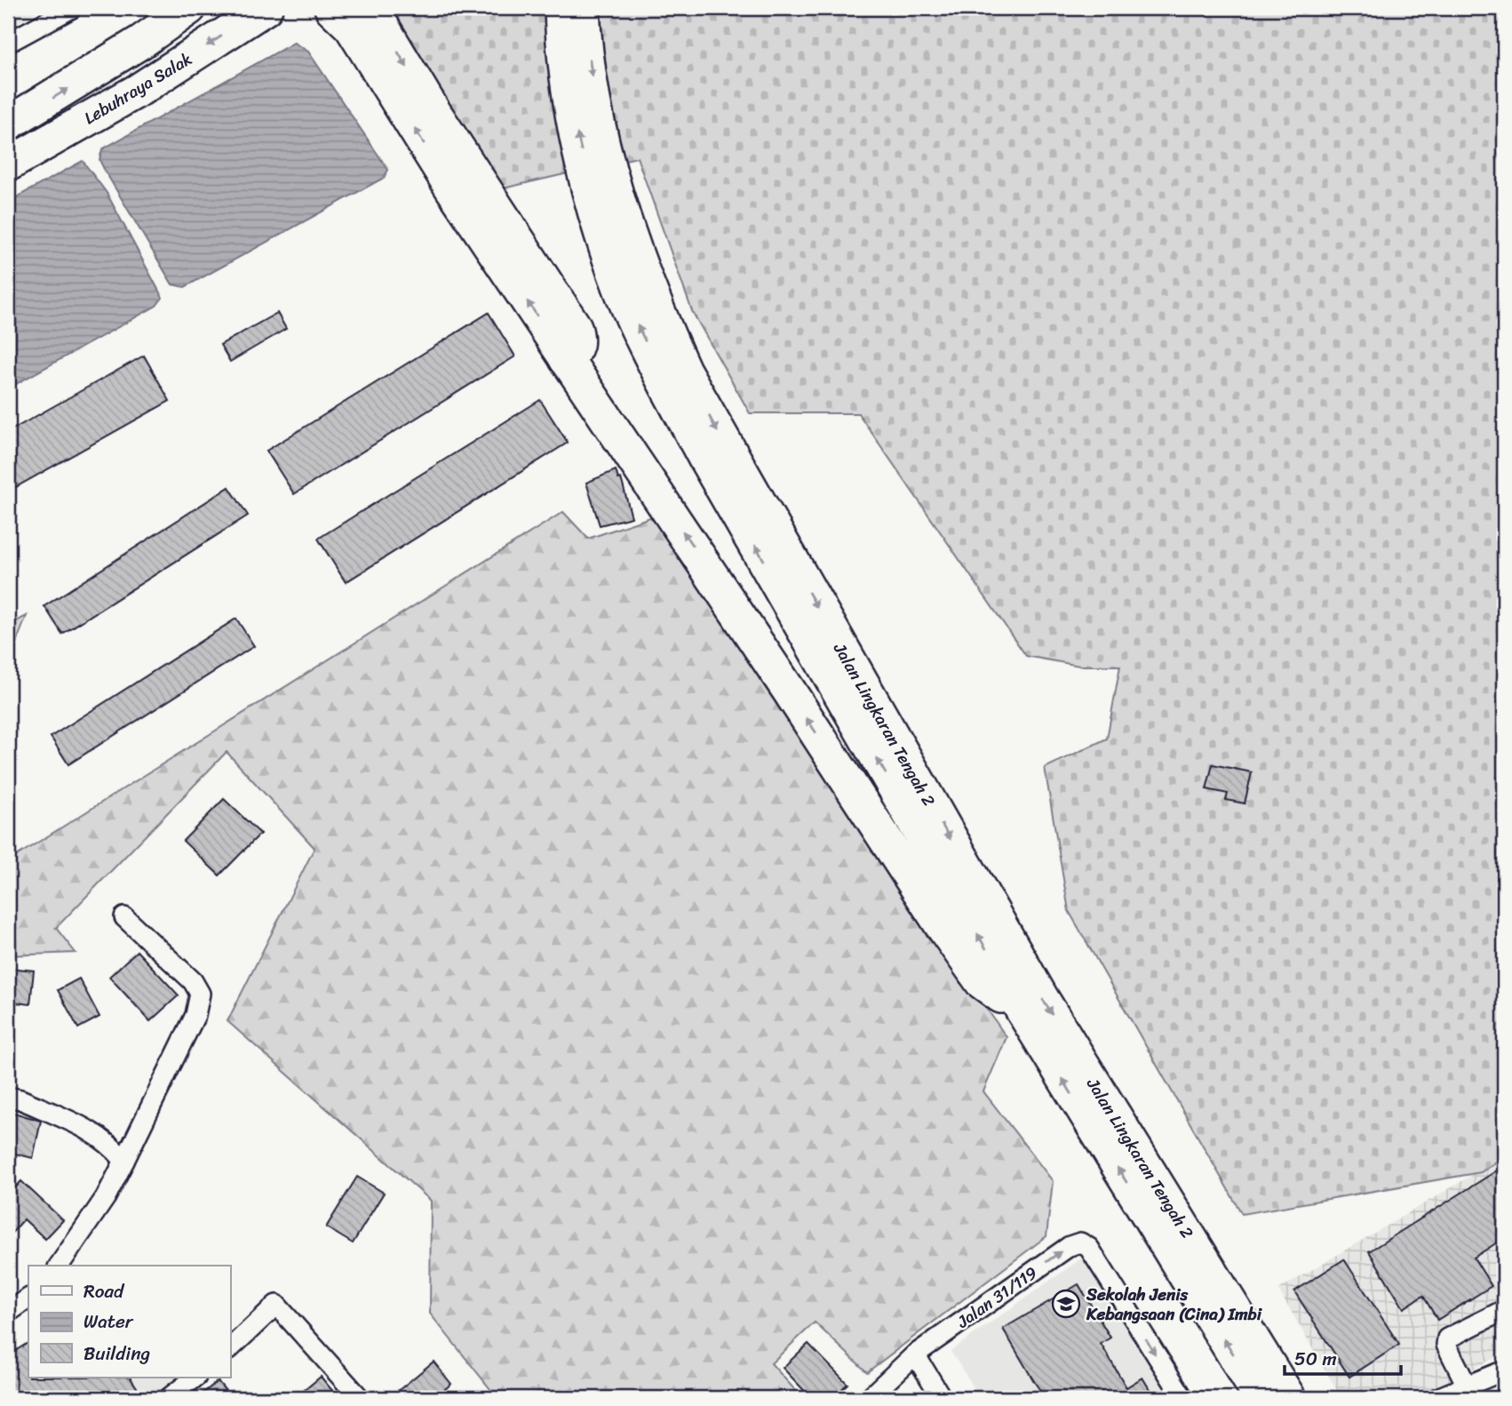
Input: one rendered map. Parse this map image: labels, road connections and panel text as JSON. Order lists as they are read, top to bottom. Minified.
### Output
{"streets":{"highway":["Lebuhraya Salak","Jalan Lingkaran Tengah 2"],"street":["Jalan 31/119"]},"places":{"school or university":["Sekolah Jenis Kebangsaan (Cina) Imbi"]},"legend":["Road","Water","Building"],"scale_bar":"50 m"}
